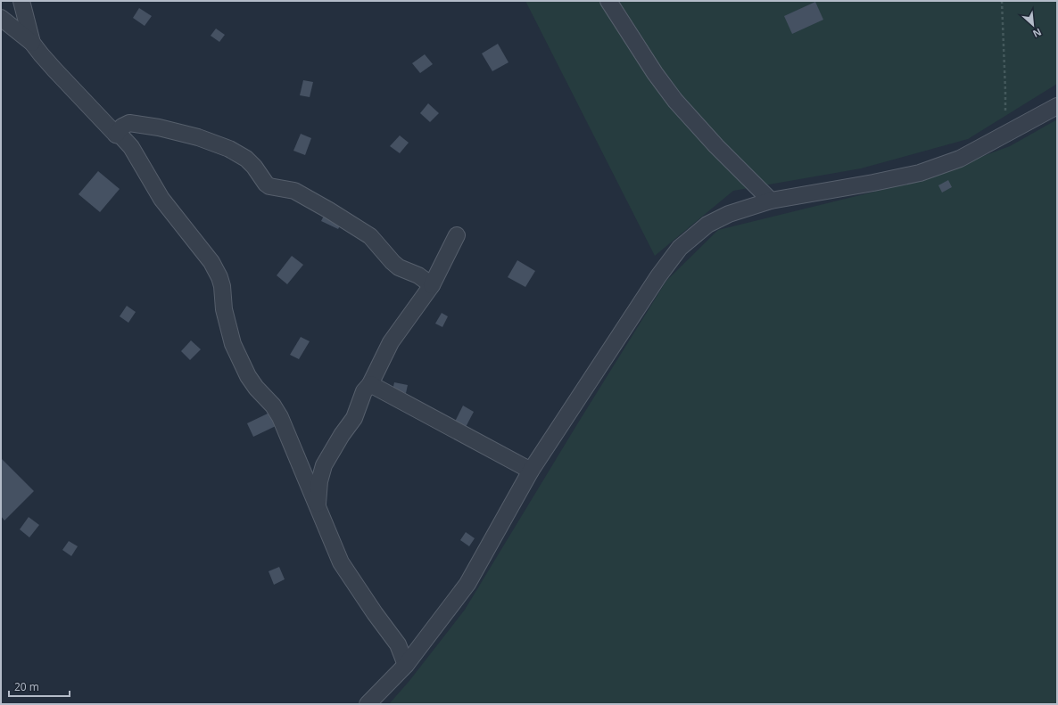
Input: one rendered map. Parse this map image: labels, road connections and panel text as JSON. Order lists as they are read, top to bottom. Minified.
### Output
{"scale_bar":"20 m","north":"bottom right"}
